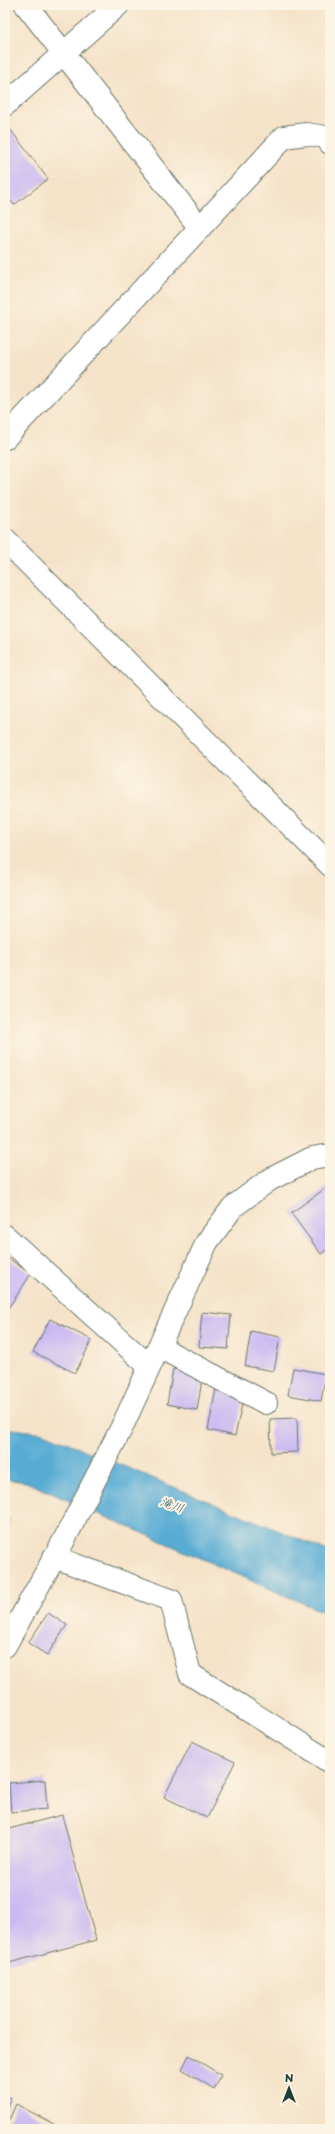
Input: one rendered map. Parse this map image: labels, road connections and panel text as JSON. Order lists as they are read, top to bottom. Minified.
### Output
{"water":["滝川"],"north":"top"}
